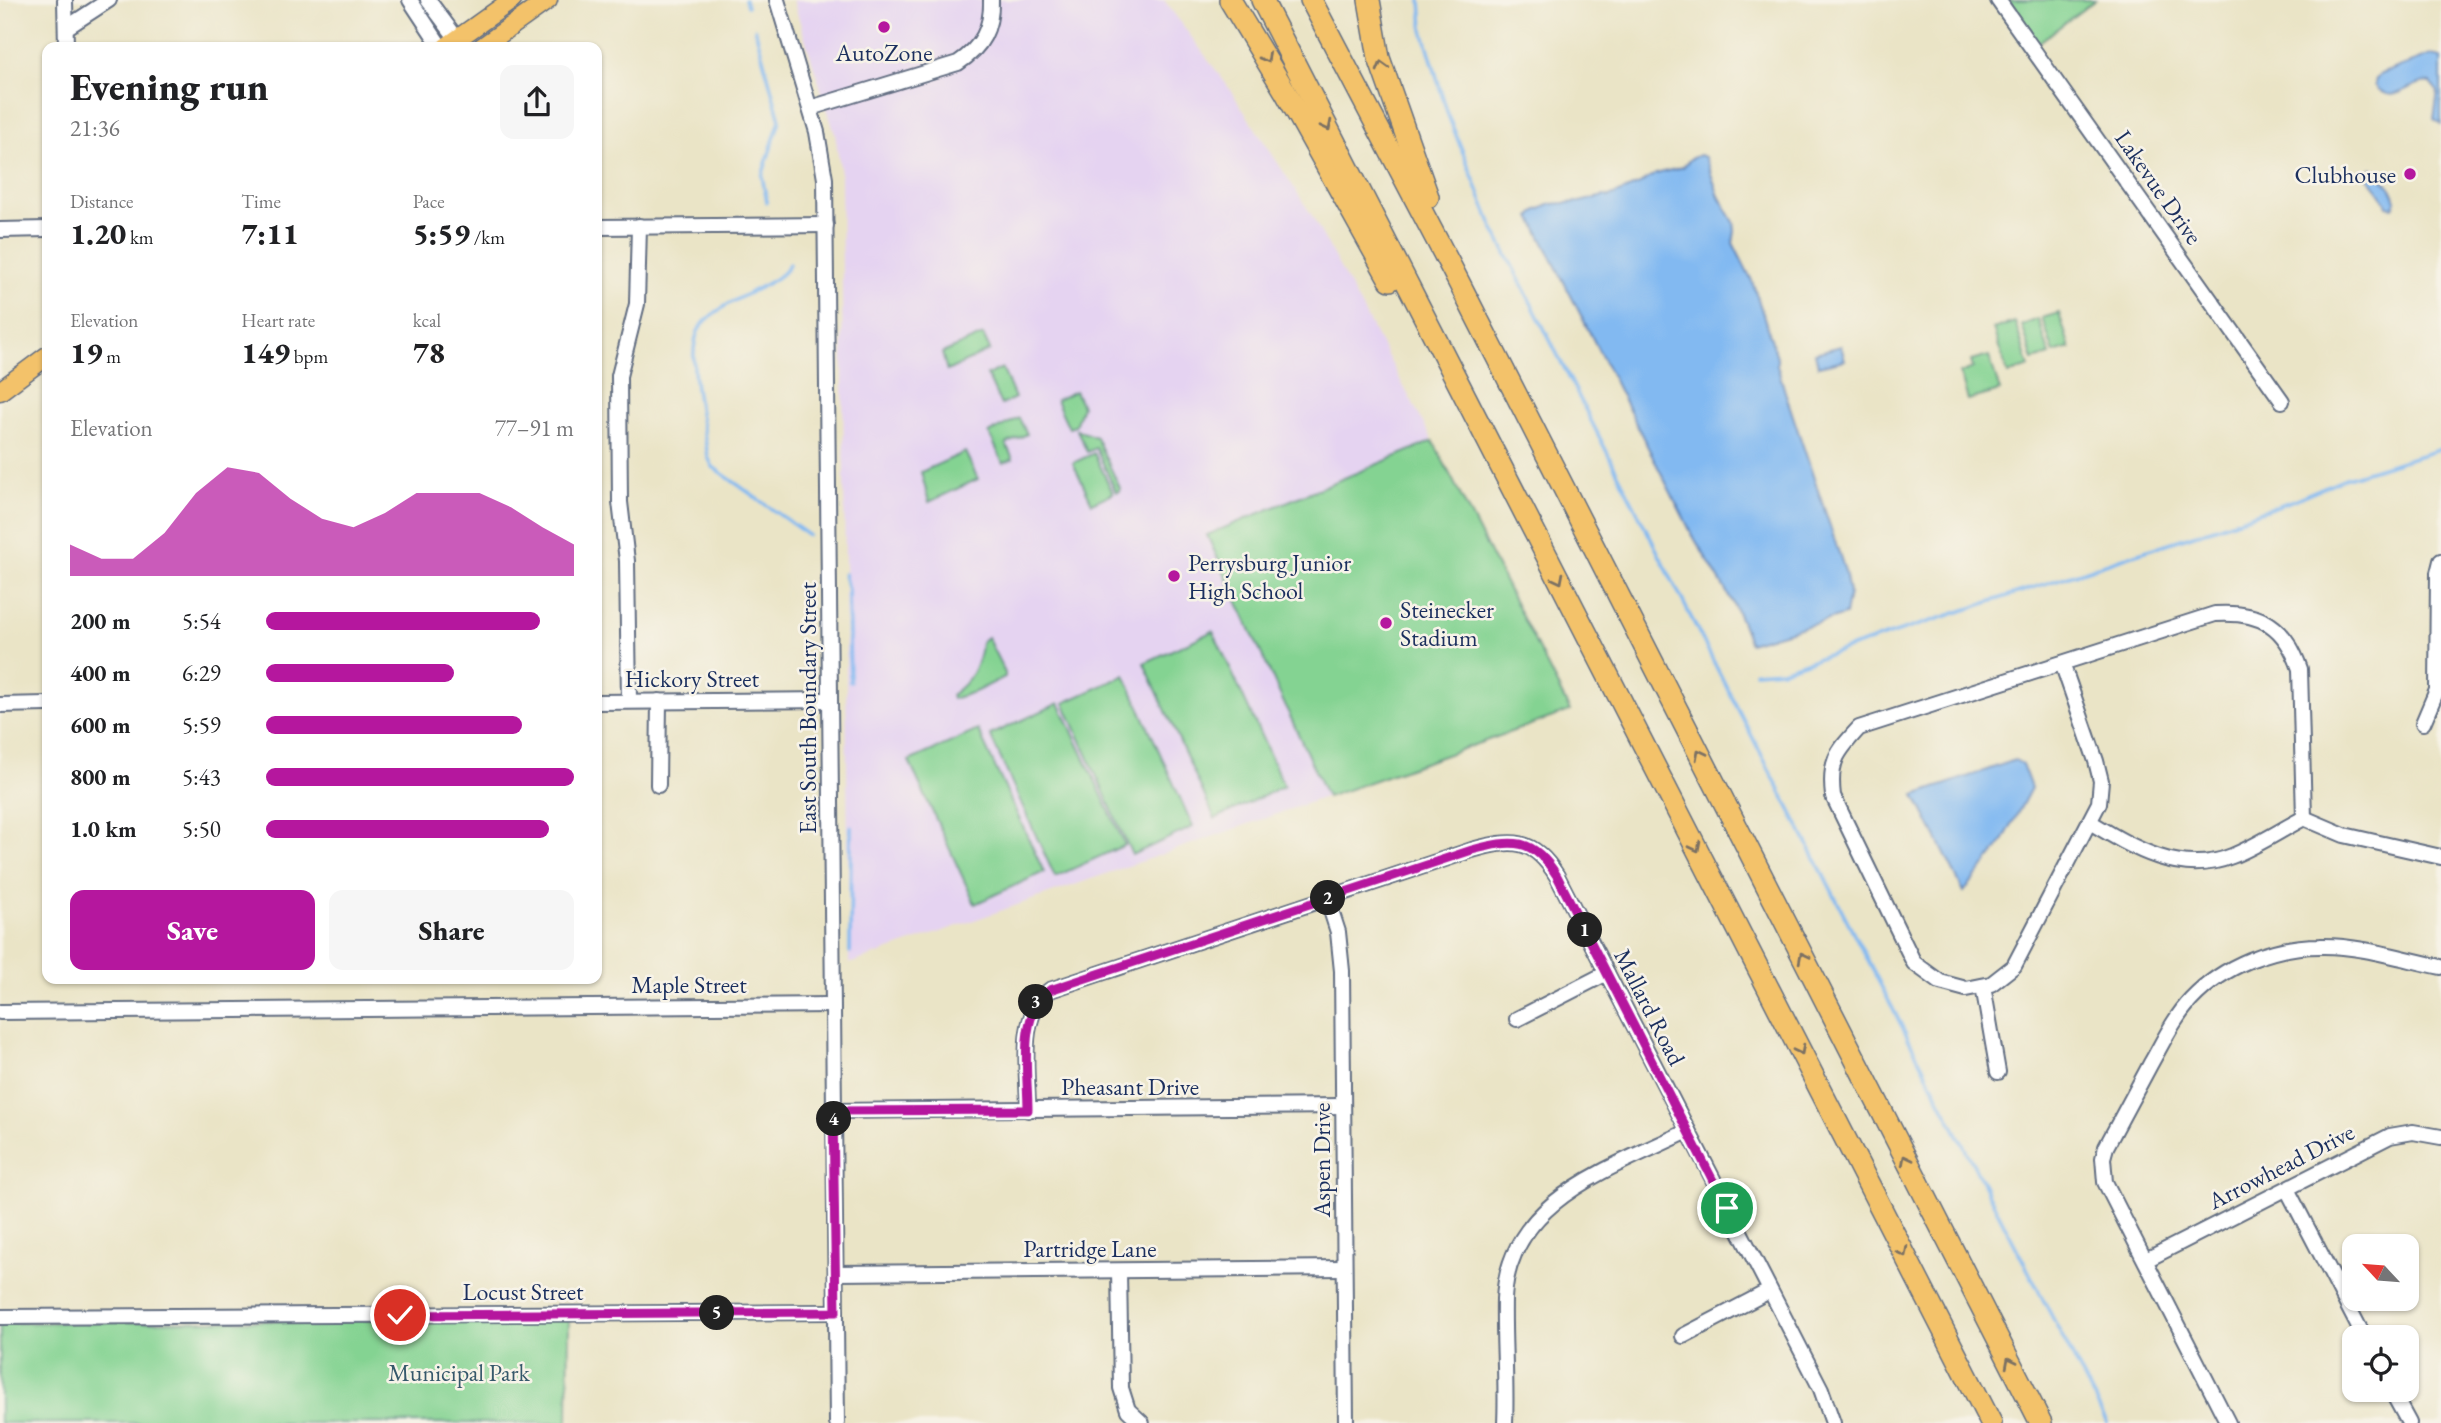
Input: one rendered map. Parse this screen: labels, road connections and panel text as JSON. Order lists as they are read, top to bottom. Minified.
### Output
{"streets":{"street":["Lakevue Drive","Hickory Street","East South Boundary Street","Maple Street","Mallard Road","Pheasant Drive","Aspen Drive","Arrowhead Drive","Partridge Lane","Locust Street"]},"crossings":[["Hickory Street","East South Boundary Street"],["East South Boundary Street","Maple Street"],["East South Boundary Street","Pheasant Drive"],["East South Boundary Street","Partridge Lane"],["East South Boundary Street","Locust Street"],["Mallard Road","Pheasant Drive"],["Mallard Road","Aspen Drive"],["Pheasant Drive","Aspen Drive"],["Aspen Drive","Partridge Lane"]],"parks":["Municipal Park"],"places":["AutoZone","Clubhouse","Perrysburg Junior High School","Steinecker Stadium"],"north":"top left","page":{"heading":["Evening run","21:36"],"stats":[["Distance","1.20 km"],["Time","7:11"],["Pace","5:59 /km"],["Elevation","19 m"],["Heart rate","149 bpm"],["kcal","78"]],"chart":["Elevation","77–91 m"],"list":[{"name":"200 m","note":"5:54"},{"name":"400 m","note":"6:29"},{"name":"600 m","note":"5:59"},{"name":"800 m","note":"5:43"},{"name":"1.0 km","note":"5:50"}],"buttons":["Save","Share"],"pins":["2","1","3","4","5"]}}
